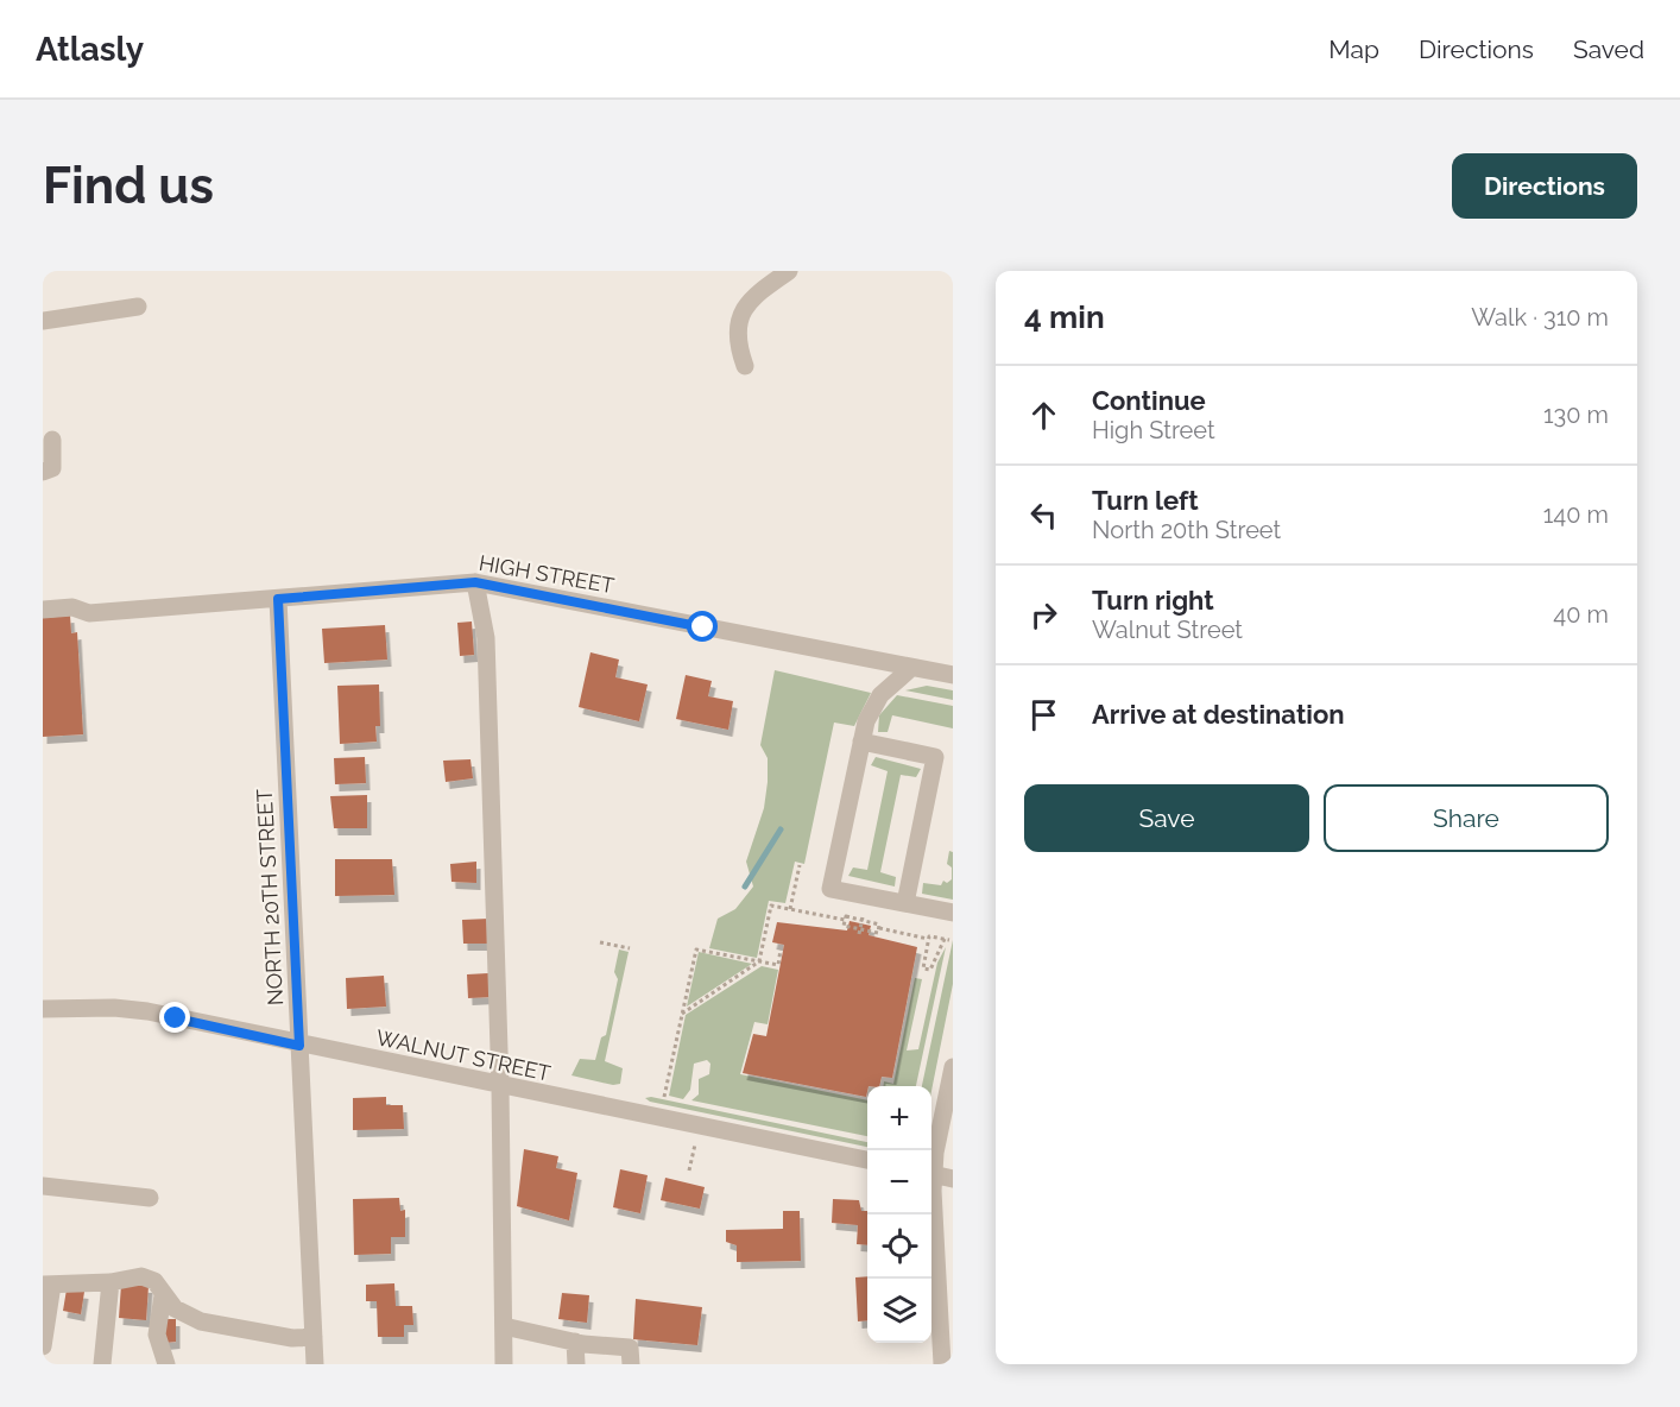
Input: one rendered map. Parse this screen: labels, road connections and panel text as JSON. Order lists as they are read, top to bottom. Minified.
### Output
{"streets":{"street":["HIGH STREET","NORTH 20TH STREET","WALNUT STREET"]},"crossings":[["HIGH STREET","NORTH 20TH STREET"],["NORTH 20TH STREET","WALNUT STREET"]],"page":{"header":"Atlasly","nav":["Map","Directions","Saved"],"buttons":["Directions",["Save","Share"]],"title":"Find us","heading":["4 min","Walk · 310 m"],"list":[["Continue","High Street","130 m"],["Turn left","North 20th Street","140 m"],["Turn right","Walnut Street","40 m"],"Arrive at destination"],"map_buttons":["+","−"]}}
